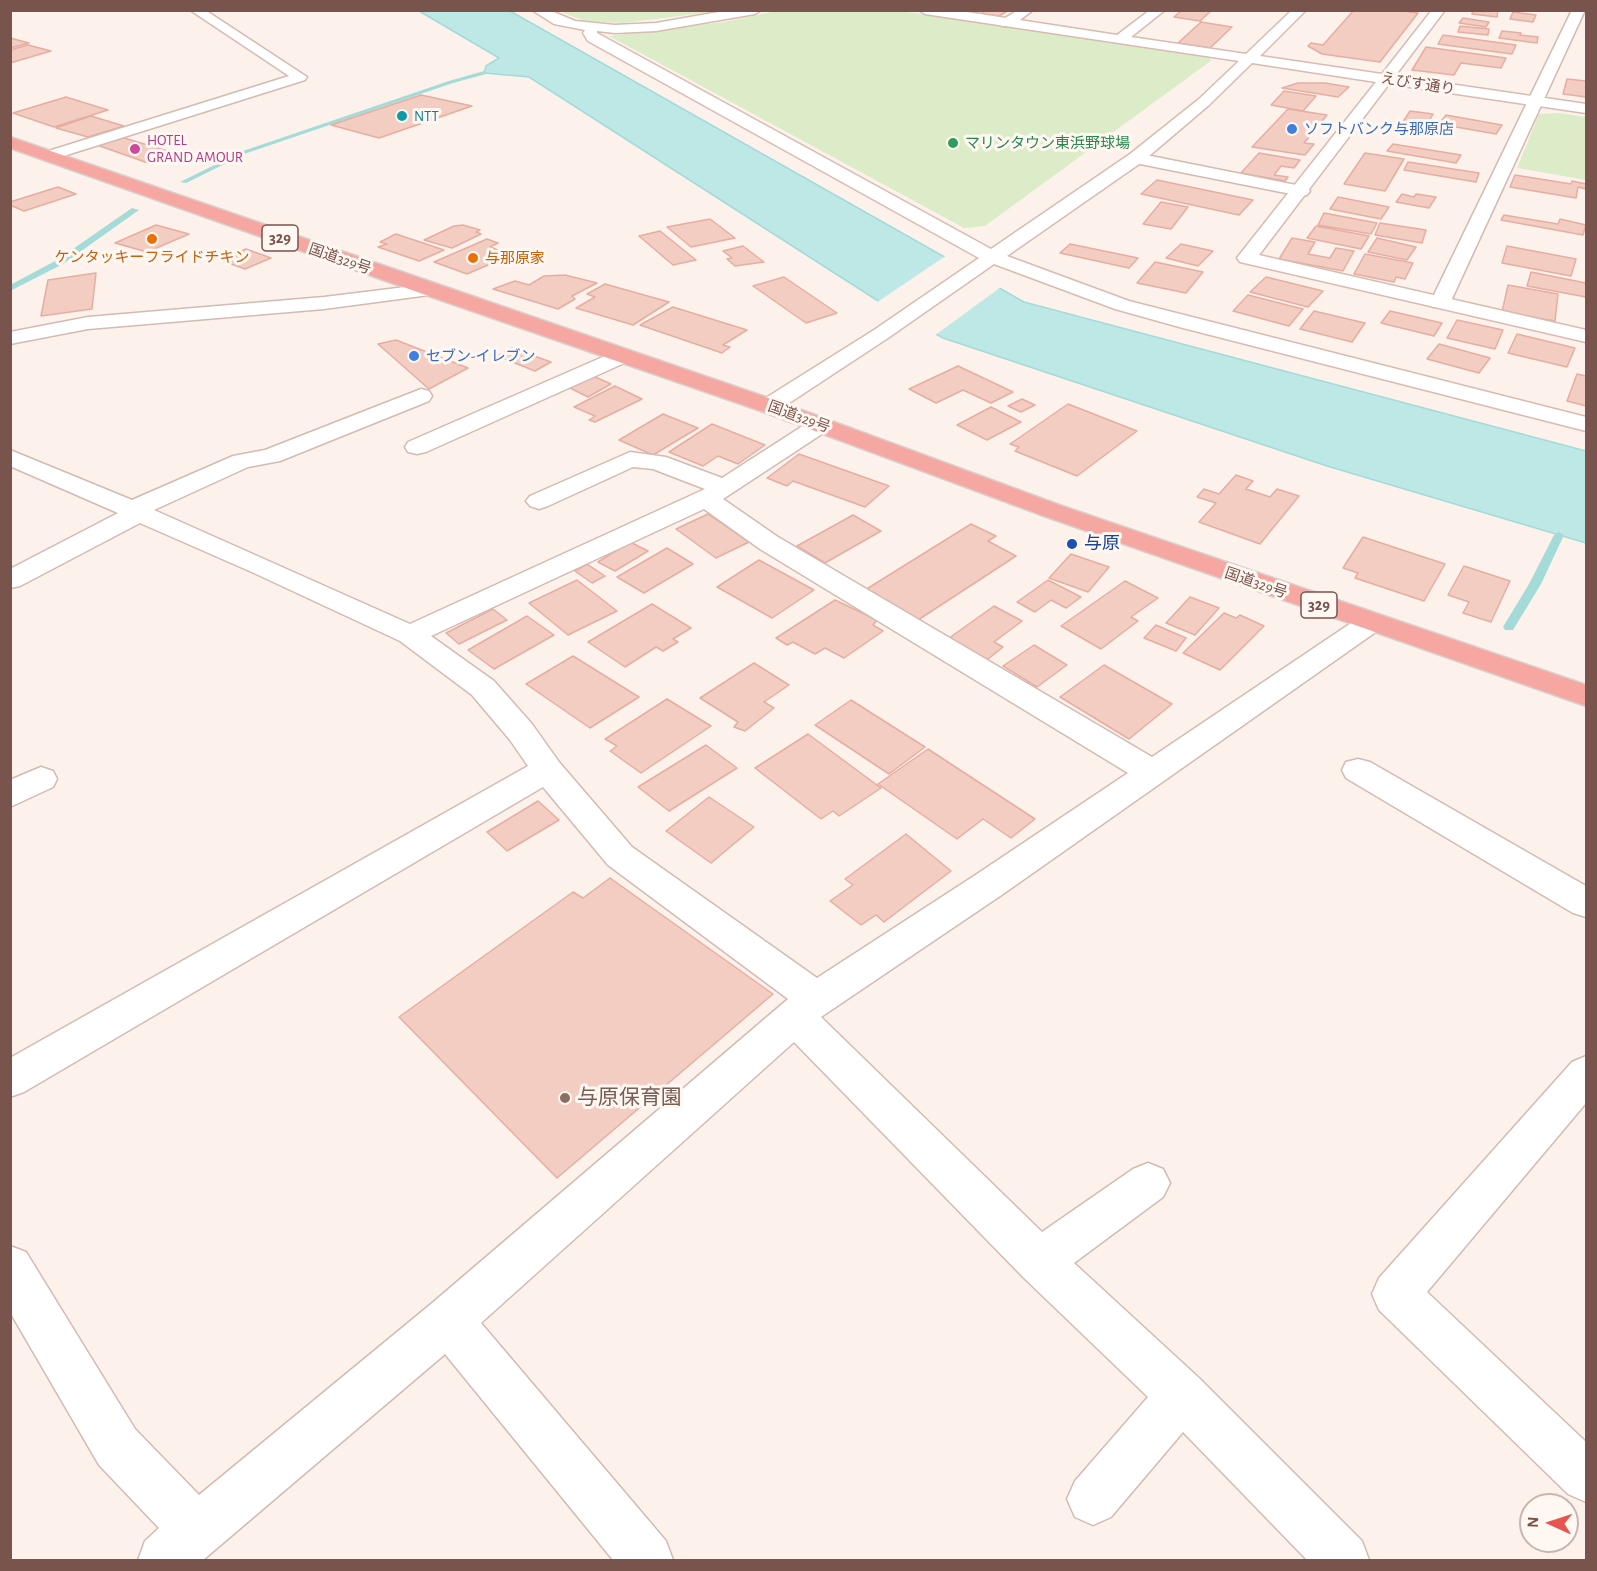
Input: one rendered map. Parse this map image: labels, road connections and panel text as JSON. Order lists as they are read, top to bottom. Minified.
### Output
{"streets":{"highway":["329","国道329号"],"street":["えびす通り"]},"places":["NTT","ソフトバンク与那原店","マリンタウン東浜野球場","HOTEL GRAND AMOUR","ケンタッキーフライドチキン","与那原家","セブン-イレブン","与原","与原保育園"],"north":"left"}
